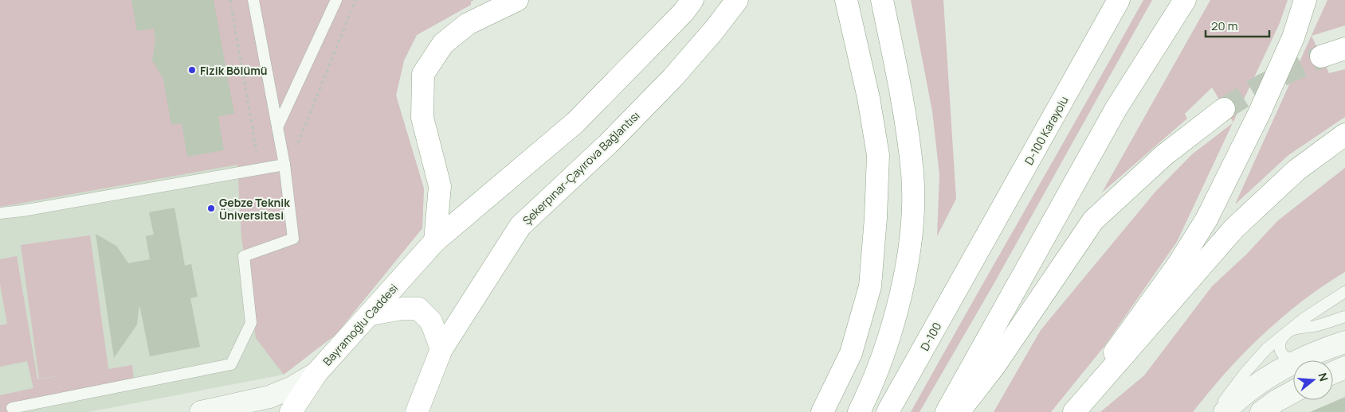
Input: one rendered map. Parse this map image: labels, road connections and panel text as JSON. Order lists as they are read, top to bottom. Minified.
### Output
{"streets":{"main road":["D-100 Karayolu","Şekerpınar-Çayırova Bağlantısı","Bayramoğlu Caddesi","D-100"]},"crossings":[["D-100 Karayolu","D-100"]],"places":["Fizik Bölümü","Gebze Teknik Üniversitesi"],"scale_bar":"20 m","north":"right"}
